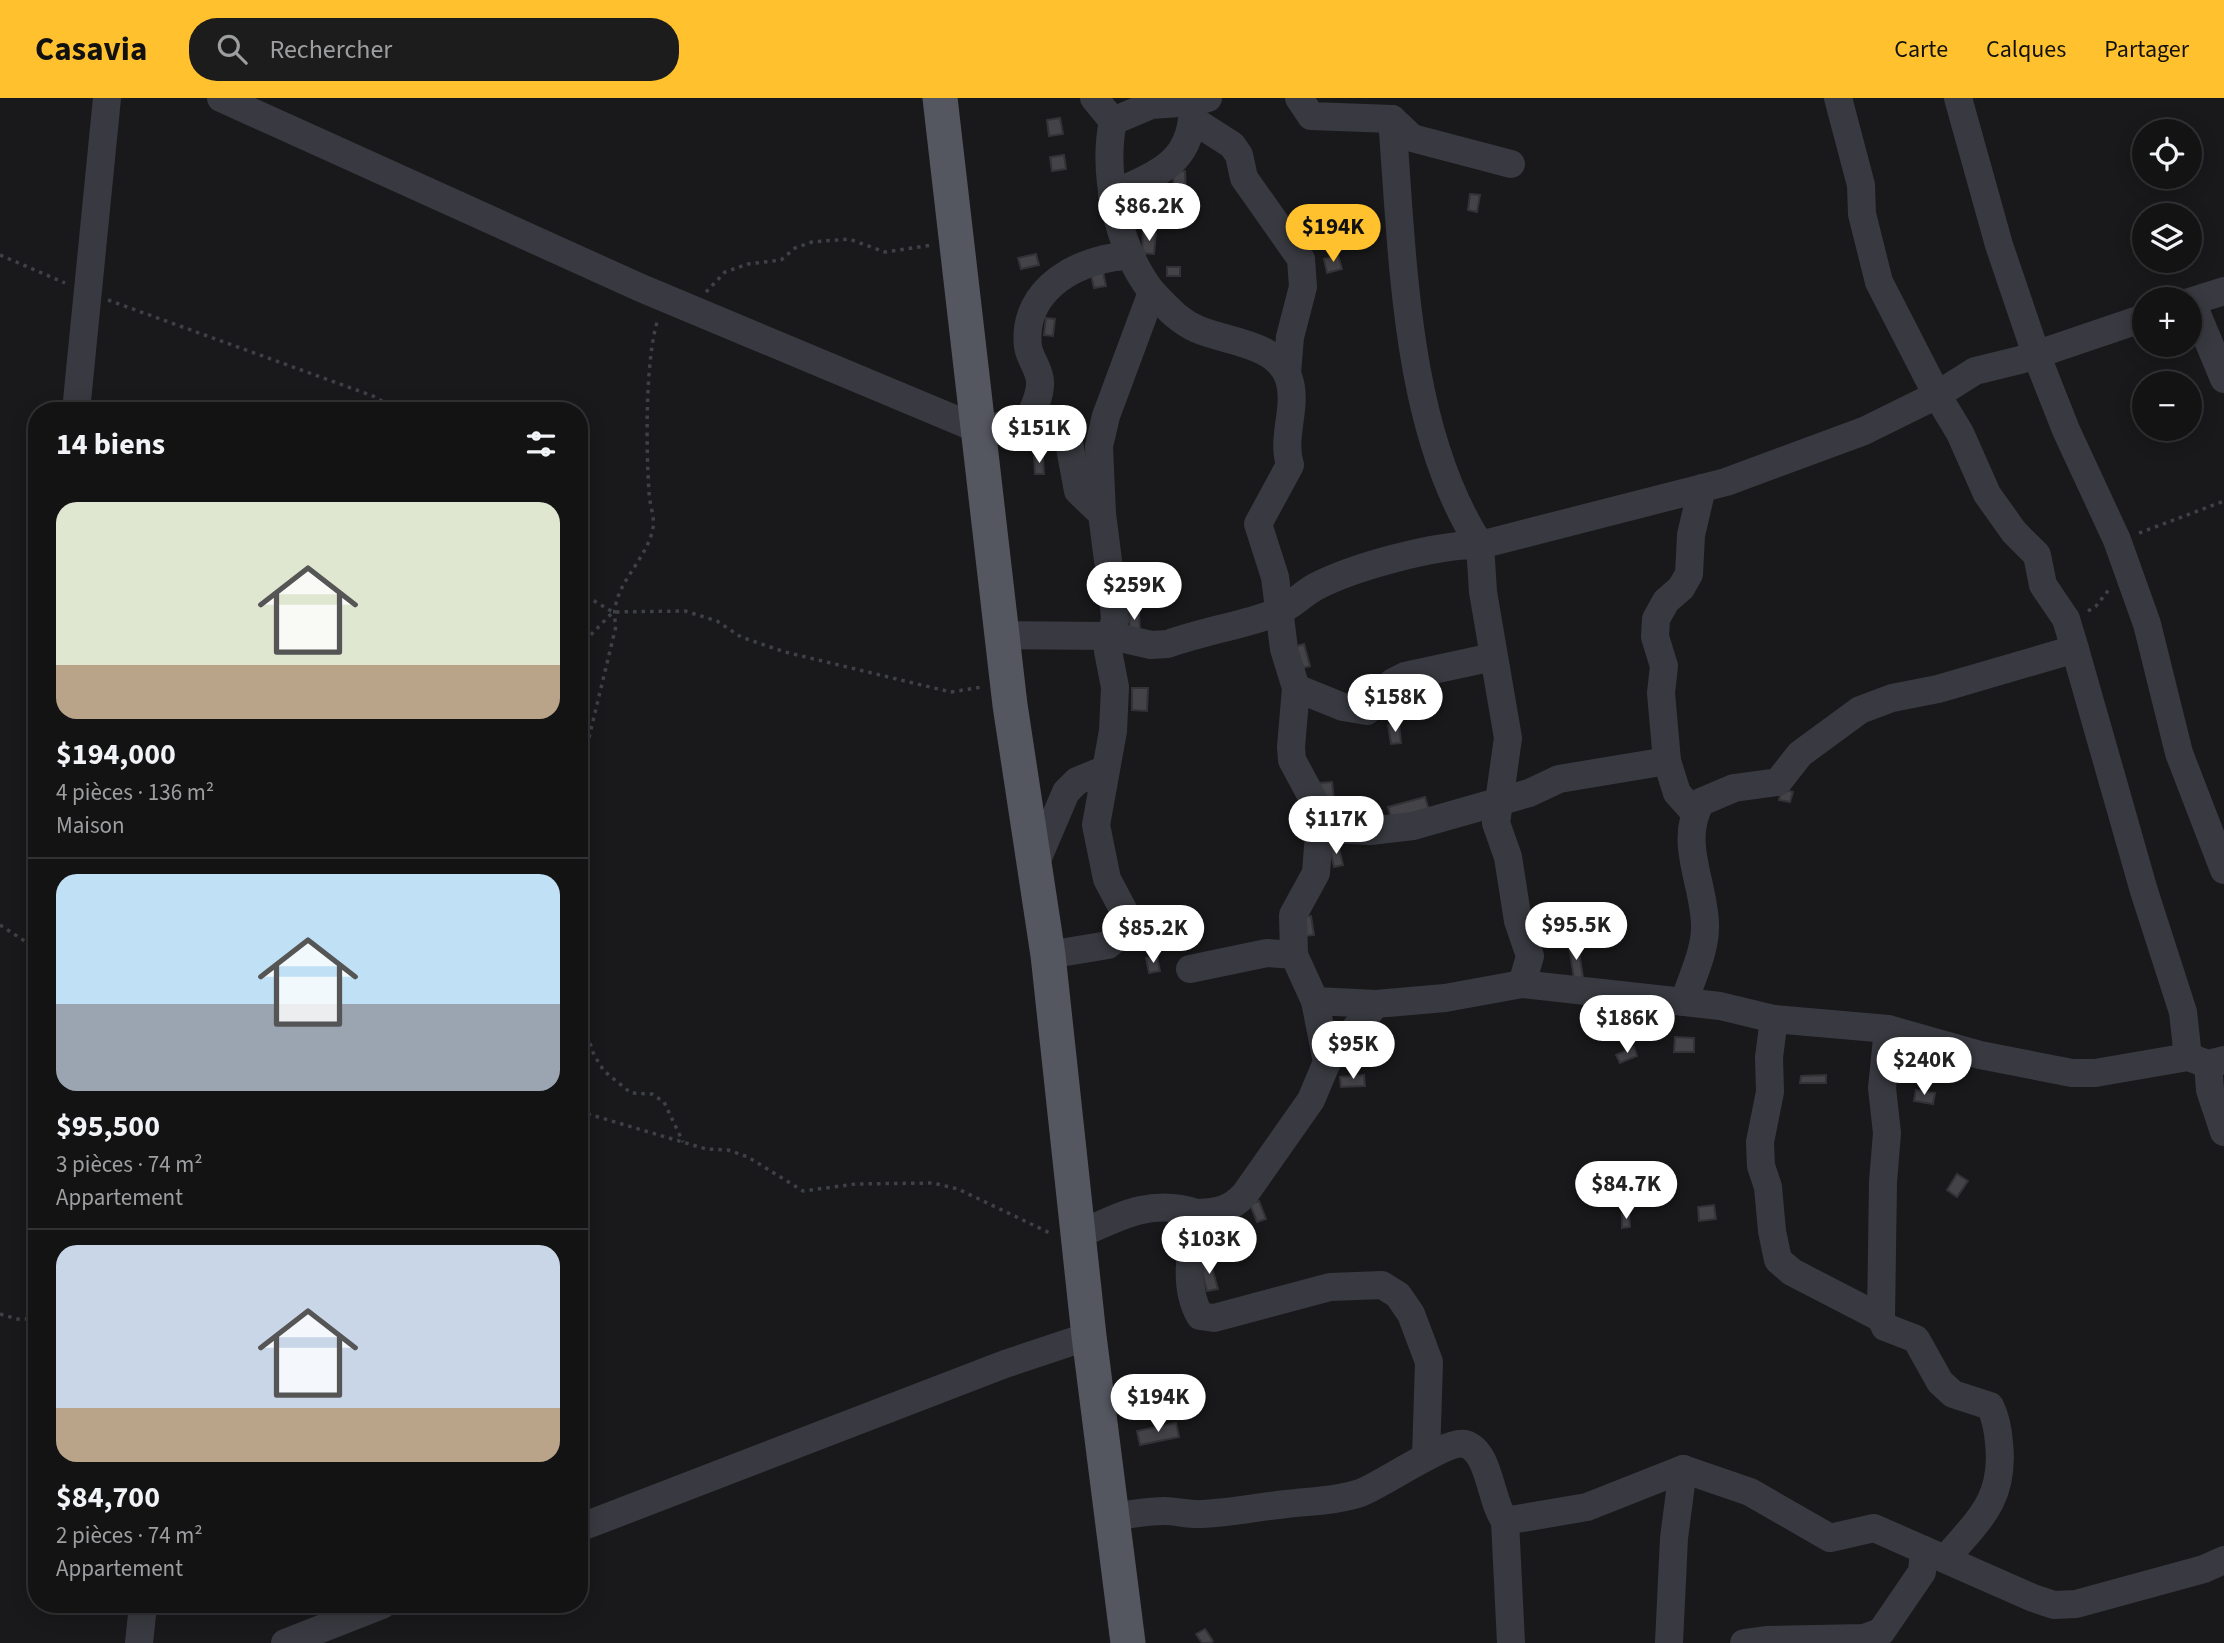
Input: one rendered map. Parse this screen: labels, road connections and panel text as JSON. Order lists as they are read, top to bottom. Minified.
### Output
{"page":{"header":"Casavia","search":"Rechercher","nav":["Carte","Calques","Partager"],"map_buttons":["+","−"],"price":["$86.2K","$194K","$151K","$259K","$158K","$117K","$95.5K","$85.2K","$186K","$95K","$240K","$84.7K","$103K","$194K"],"heading":"14 biens","list":[{"name":"$194,000","note":"4 pièces · 136 m² · Maison"},{"name":"$95,500","note":"3 pièces · 74 m² · Appartement"},{"name":"$84,700","note":"2 pièces · 74 m² · Appartement"}]}}
